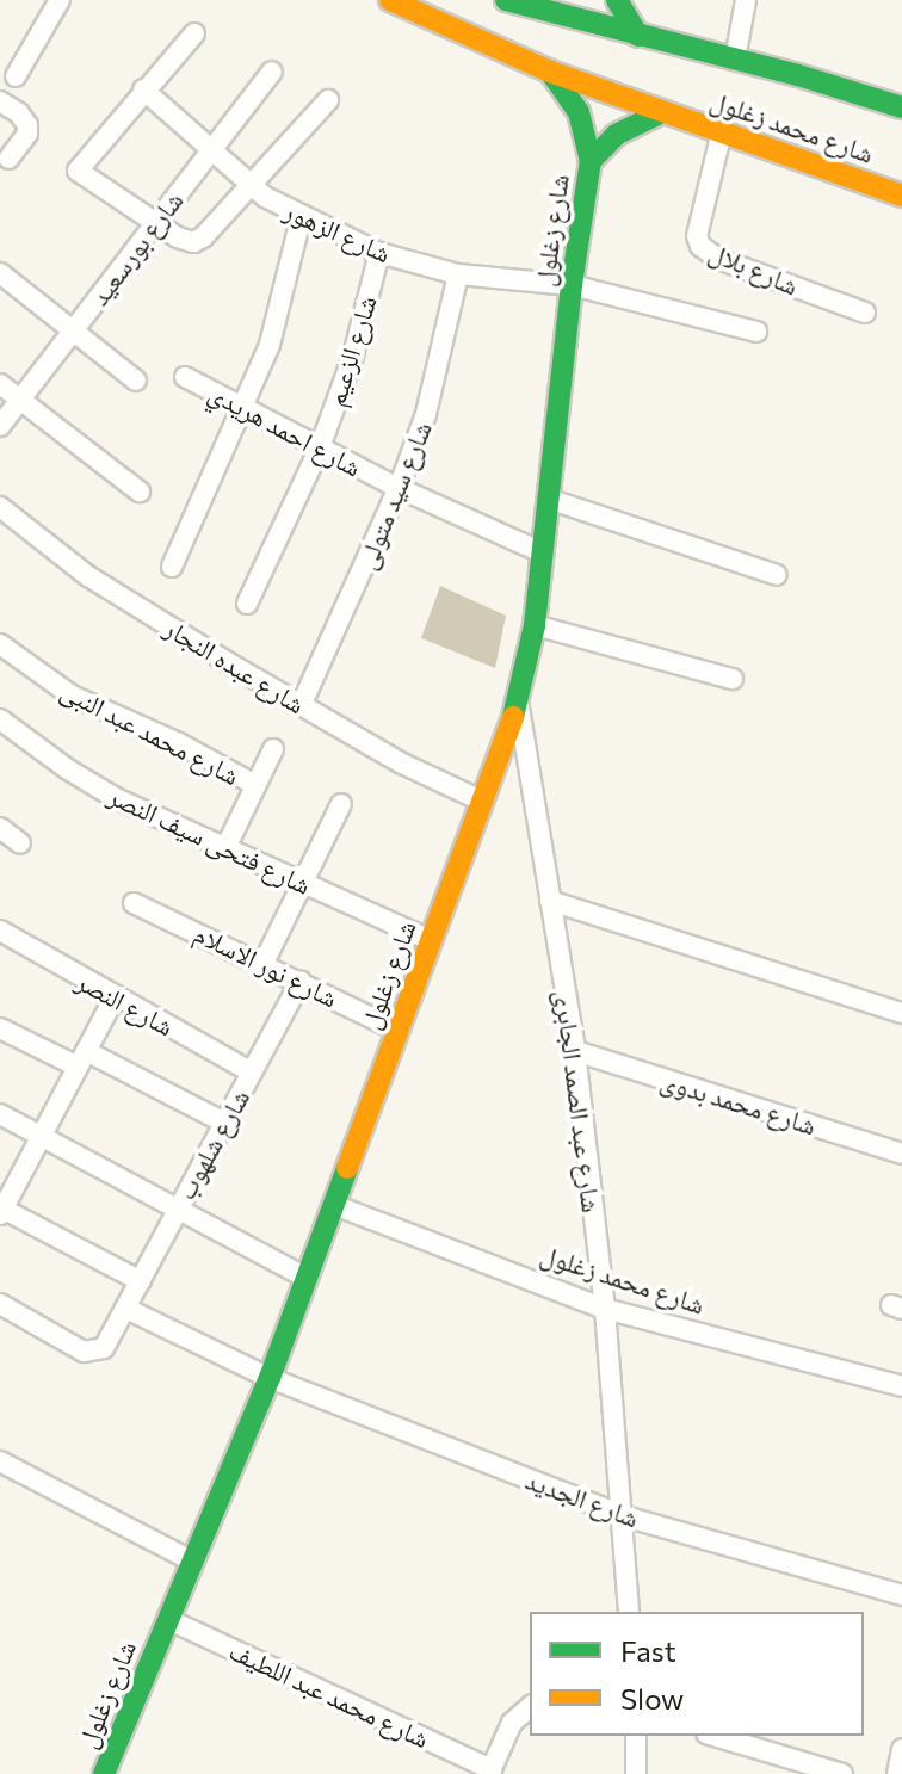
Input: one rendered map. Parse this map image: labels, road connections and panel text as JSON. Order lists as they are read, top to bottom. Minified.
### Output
{"streets":{"street":["شارع محمد زغلول","شارع زغلول","شارع الزهور","شارع بورسعيد","شارع بلال","شارع الزعيم","شارع احمد هريدي","شارع سيد متولى","شارع عبده النجار","شارع محمد عبد النبى","شارع فتحى سيف النصر","شارع نور الاسلام","شارع النصر","شارع عبد الصمد الجابرى","شارع محمد بدوى","شارع شلهوب","شارع الجديد","شارع محمد عبد اللطيف"]},"crossings":[["شارع محمد زغلول","شارع زغلول"],["شارع محمد زغلول","شارع بلال"],["شارع محمد زغلول","شارع عبد الصمد الجابرى"],["شارع زغلول","شارع الزهور"],["شارع زغلول","شارع احمد هريدي"],["شارع زغلول","شارع عبده النجار"],["شارع زغلول","شارع فتحى سيف النصر"],["شارع زغلول","شارع نور الاسلام"],["شارع زغلول","شارع عبد الصمد الجابرى"],["شارع زغلول","شارع الجديد"],["شارع زغلول","شارع محمد عبد اللطيف"],["شارع الزهور","شارع بورسعيد"],["شارع الزهور","شارع الزعيم"],["شارع الزهور","شارع سيد متولى"],["شارع الزعيم","شارع احمد هريدي"],["شارع احمد هريدي","شارع سيد متولى"],["شارع سيد متولى","شارع عبده النجار"],["شارع نور الاسلام","شارع شلهوب"],["شارع النصر","شارع شلهوب"],["شارع عبد الصمد الجابرى","شارع محمد بدوى"],["شارع عبد الصمد الجابرى","شارع الجديد"],["شارع شلهوب","شارع الجديد"]],"legend":["Fast","Slow"]}
